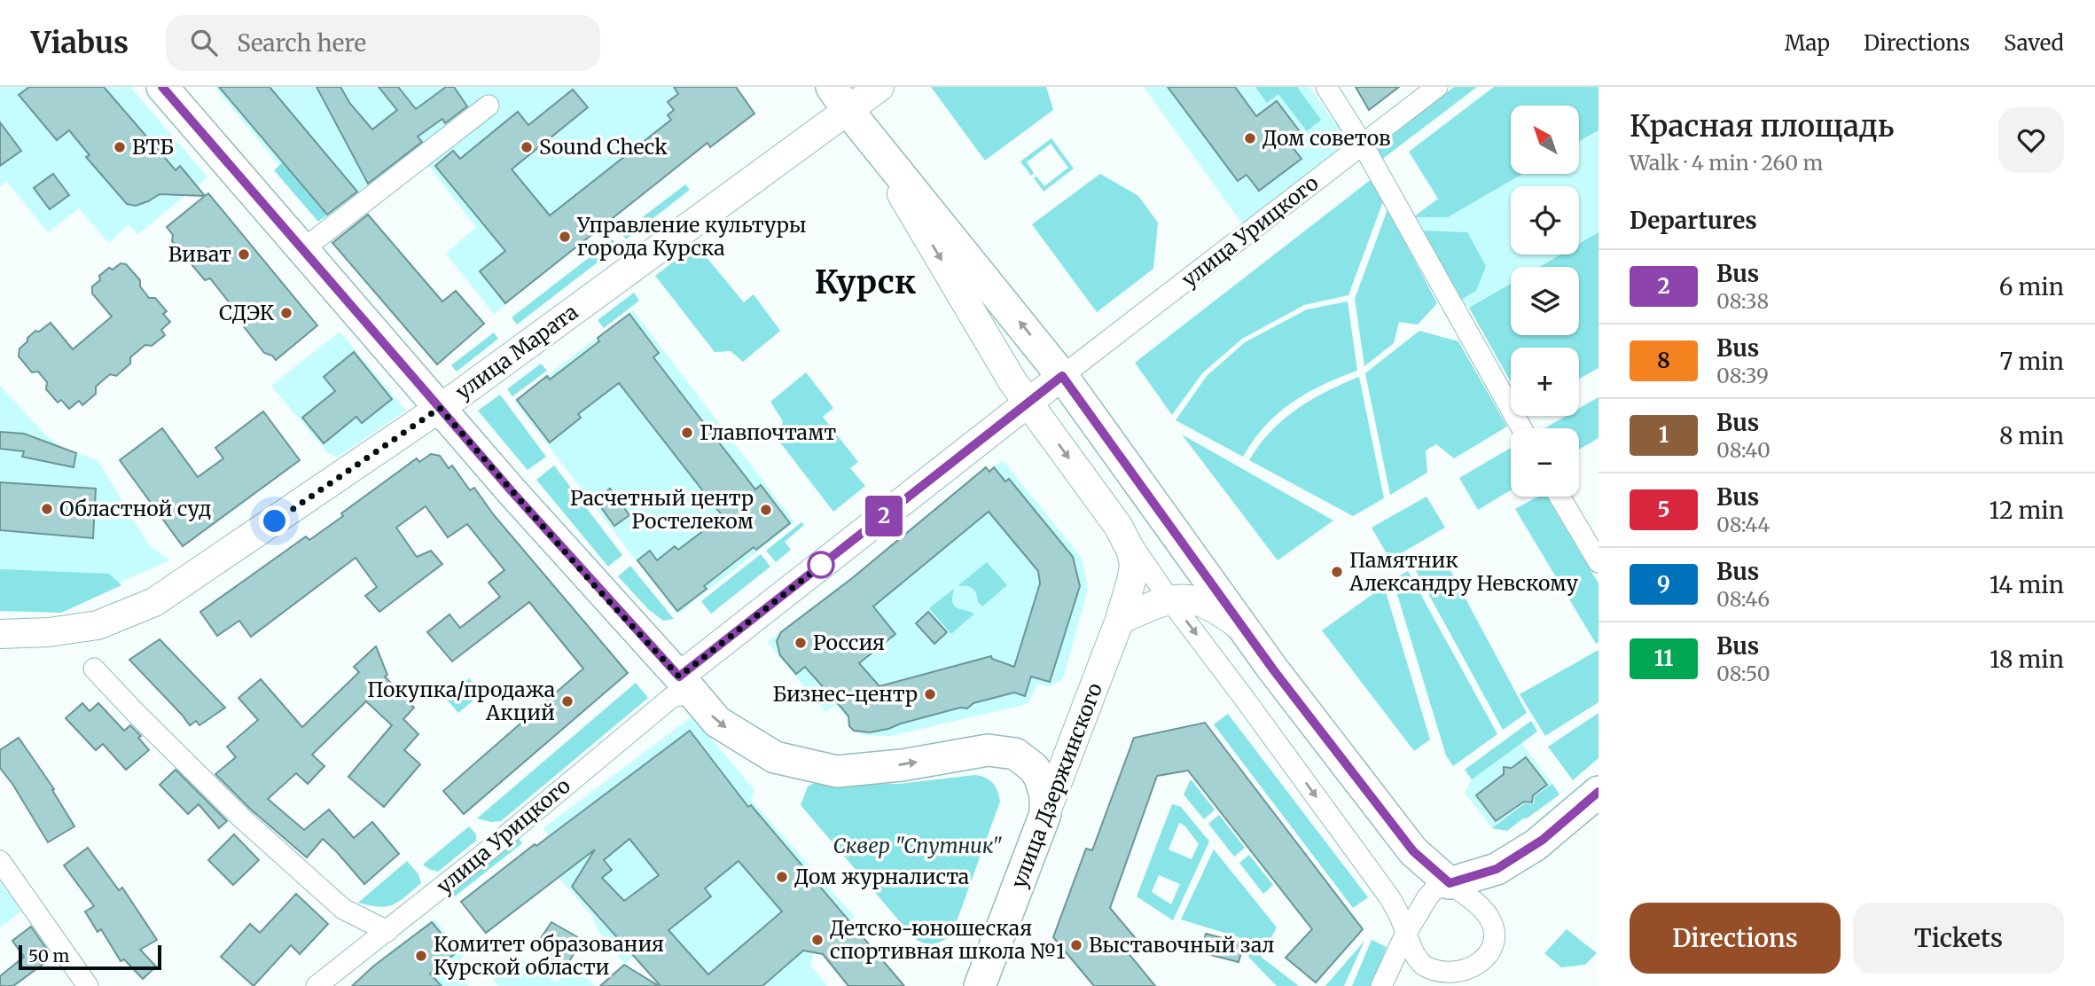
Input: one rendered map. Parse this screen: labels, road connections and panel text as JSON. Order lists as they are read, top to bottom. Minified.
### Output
{"streets":{"main road":["улица Урицкого","улица Марата","улица Дзержинского"]},"crossings":[["улица Урицкого","улица Дзержинского"],["улица Марата","улица Дзержинского"]],"districts":["Курск"],"parks":["Сквер \"Спутник\""],"places":["Дом советов","ВТБ","Sound Check","Управление культуры города Курска","Виват","СДЭК","Главпочтамт","Областной суд","Расчетный центр Ростелеком","Памятник Александру Невскому","Россия","Бизнес-центр","Покупка/продажа Акций","Дом журналиста","Детско-юношеская спортивная школа №1","Выставочный зал","Комитет образования Курской области"],"lines":["bus line 2"],"scale_bar":"50 m","north":"top left","page":{"header":"Viabus","search":"Search here","nav":["Map","Directions","Saved"],"on_map":"2","heading":[["Красная площадь","Walk · 4 min · 260 m"],"Departures"],"map_buttons":["+","−"],"list":[{"mark":"2","name":"Bus","note":"08:38","value":"6 min"},{"mark":"8","name":"Bus","note":"08:39","value":"7 min"},{"mark":"1","name":"Bus","note":"08:40","value":"8 min"},{"mark":"5","name":"Bus","note":"08:44","value":"12 min"},{"mark":"9","name":"Bus","note":"08:46","value":"14 min"},{"mark":"11","name":"Bus","note":"08:50","value":"18 min"}],"buttons":["Directions","Tickets"],"scale":"50 m"}}
